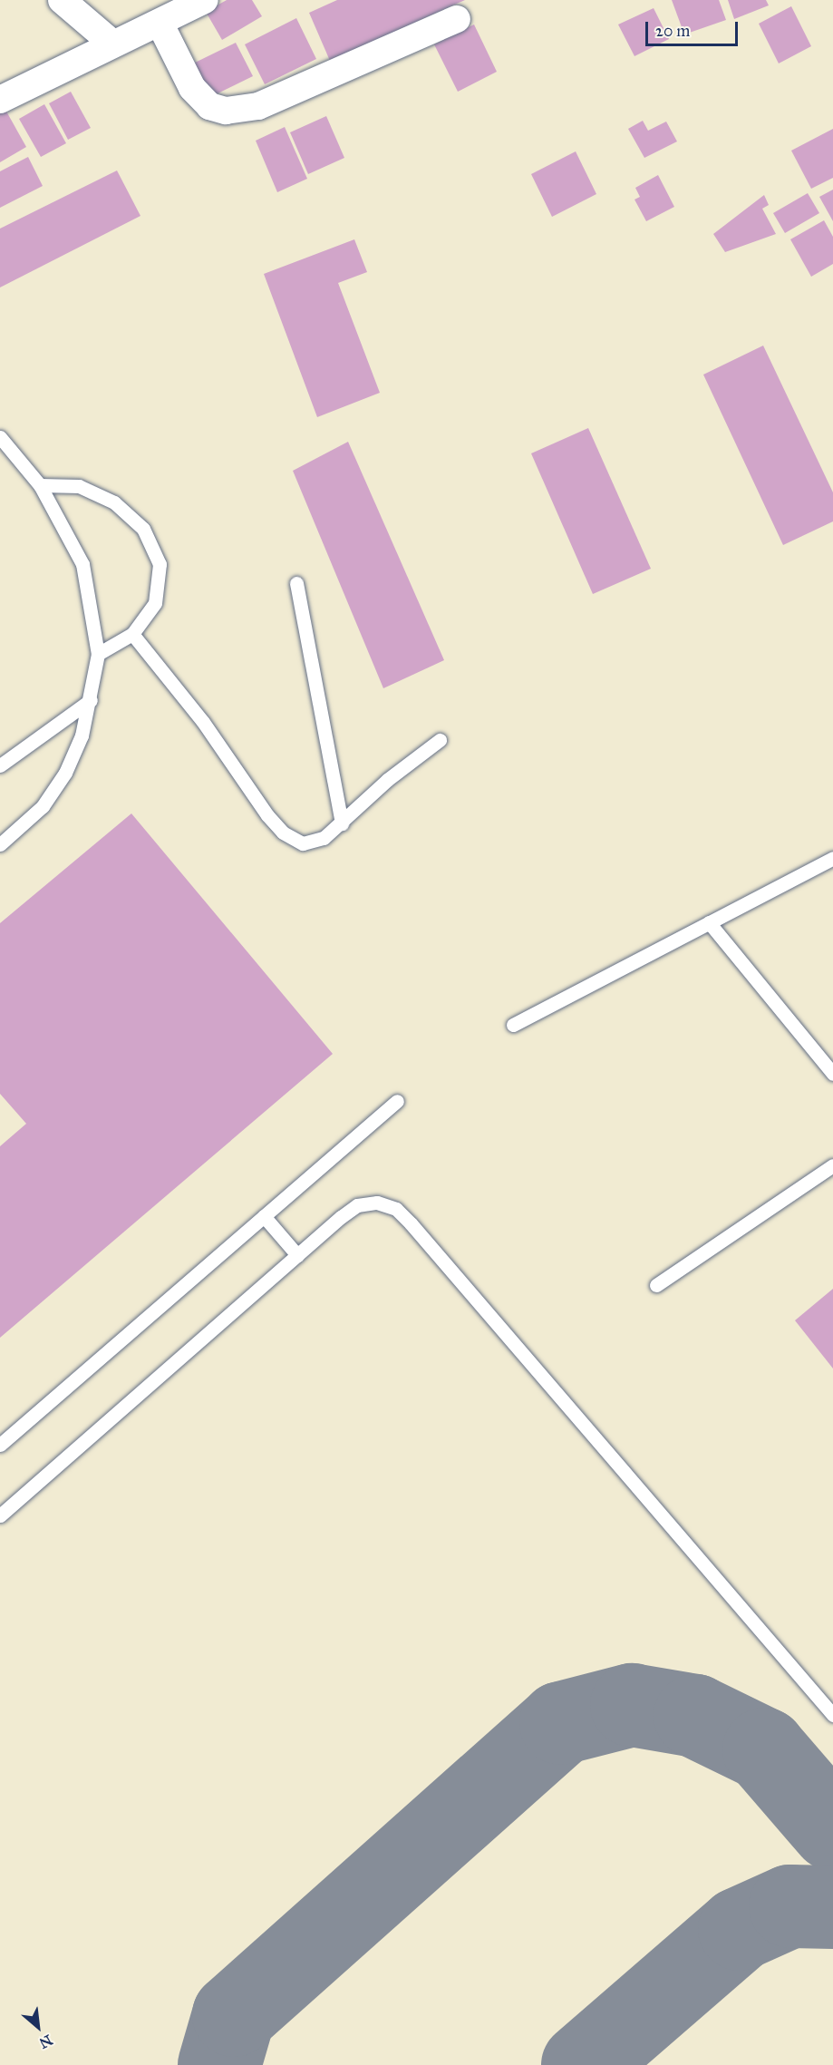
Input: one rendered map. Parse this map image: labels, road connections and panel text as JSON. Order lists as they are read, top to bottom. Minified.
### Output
{"scale_bar":"20 m","north":"bottom right"}
